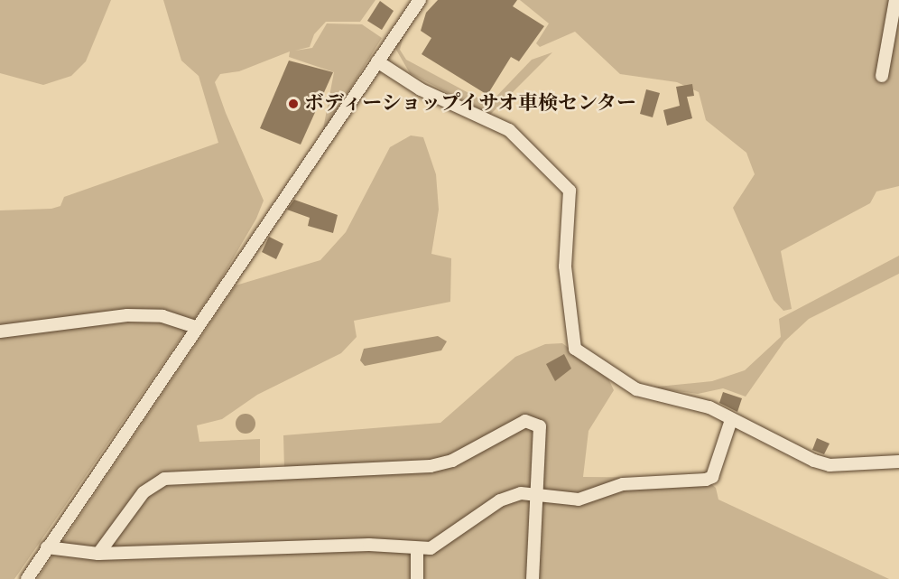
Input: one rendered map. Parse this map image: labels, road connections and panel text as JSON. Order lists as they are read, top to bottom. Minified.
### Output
{"places":["ボディーショップイサオ車検センター"]}
